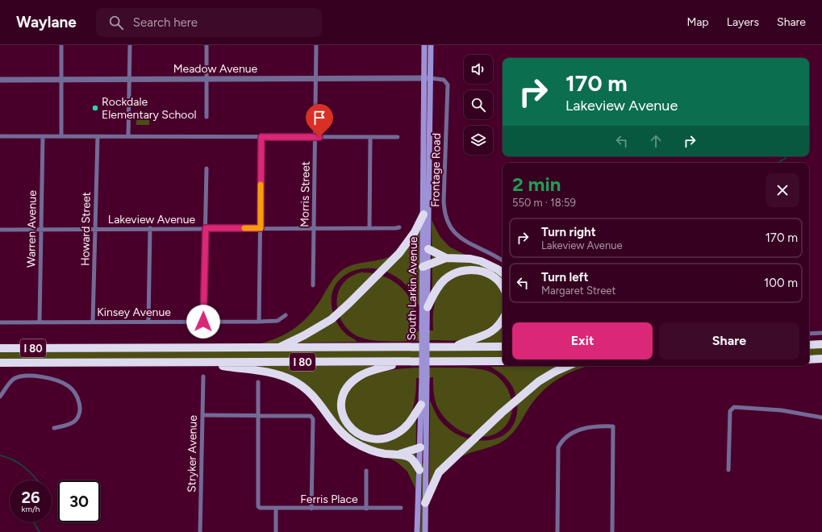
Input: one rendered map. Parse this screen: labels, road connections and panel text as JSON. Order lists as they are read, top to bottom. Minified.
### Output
{"streets":{"highway":["I 80"],"main road":["South Larkin Avenue"],"street":["Meadow Avenue","Frontage Road","Morris Street","Lakeview Avenue","Warren Avenue","Howard Street","Kinsey Avenue","Stryker Avenue","Ferris Place"]},"crossings":[["Meadow Avenue","Frontage Road"],["Meadow Avenue","Morris Street"],["Meadow Avenue","South Larkin Avenue"],["Frontage Road","South Larkin Avenue"],["Morris Street","Lakeview Avenue"],["Lakeview Avenue","Warren Avenue"],["Lakeview Avenue","Howard Street"],["Warren Avenue","Kinsey Avenue"],["Howard Street","Kinsey Avenue"]],"places":["Rockdale Elementary School"],"page":{"header":"Waylane","search":"Search here","nav":["Map","Layers","Share"],"turn":["170 m","Lakeview Avenue"],"heading":["2 min","550 m · 18:59"],"list":[{"name":"Turn right","note":"Lakeview Avenue","value":"170 m"},{"name":"Turn left","note":"Margaret Street","value":"100 m"}],"buttons":["Exit","Share"],"speed":"26 km/h","limit":"30"}}
